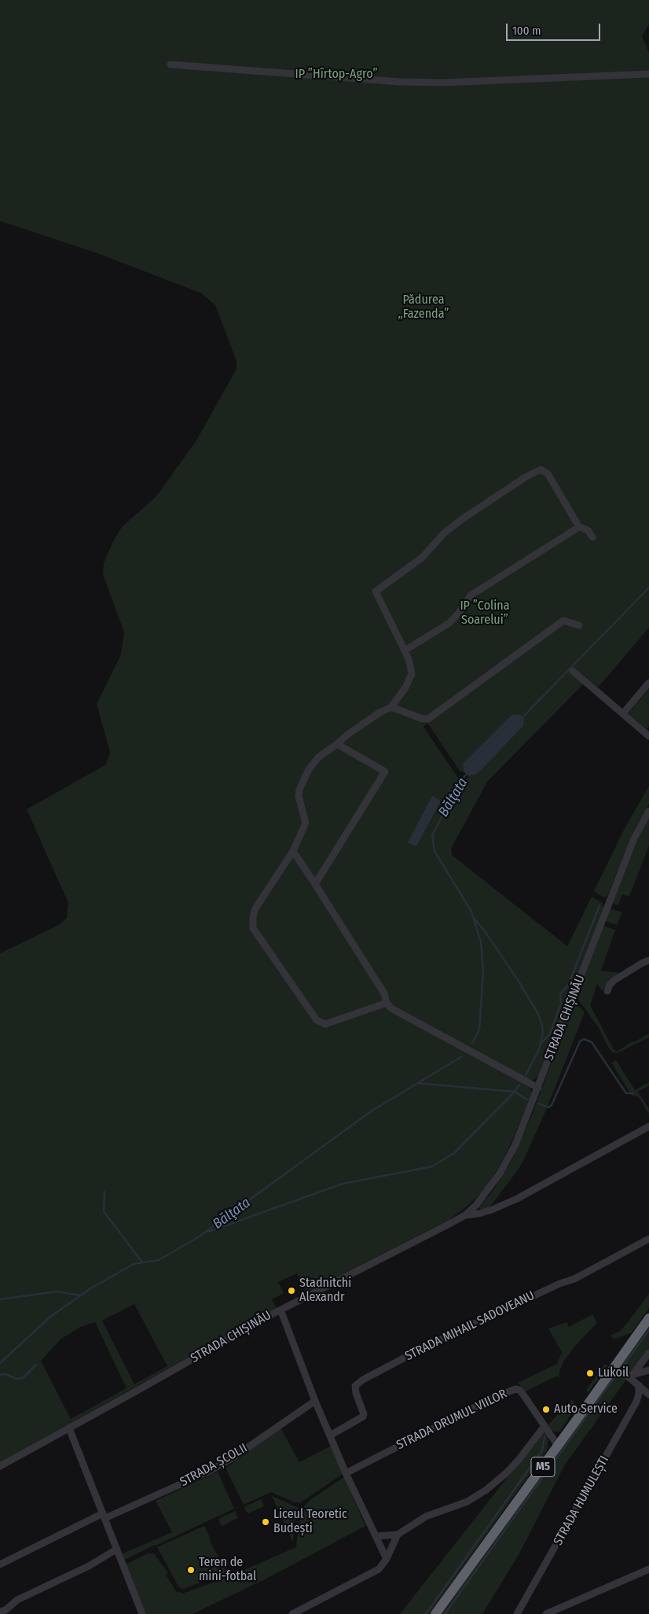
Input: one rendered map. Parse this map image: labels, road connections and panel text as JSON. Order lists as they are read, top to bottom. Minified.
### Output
{"streets":{"highway":["M5"],"street":["STRADA CHIȘINĂU","STRADA MIHAIL SADOVEANU","STRADA DRUMUL VIILOR","STRADA ȘCOLII","STRADA HUMULEȘTI"]},"crossings":[["STRADA DRUMUL VIILOR","M5"]],"water":["Bălţata"],"parks":["IP ”Hîrtop-Agro”","Pădurea „Fazenda”","IP ”Colina Soarelui”"],"places":["Stadnitchi Alexandr","Lukoil","Auto Service","Liceul Teoretic Budești","Teren de mini-fotbal"],"scale_bar":"100 m"}
